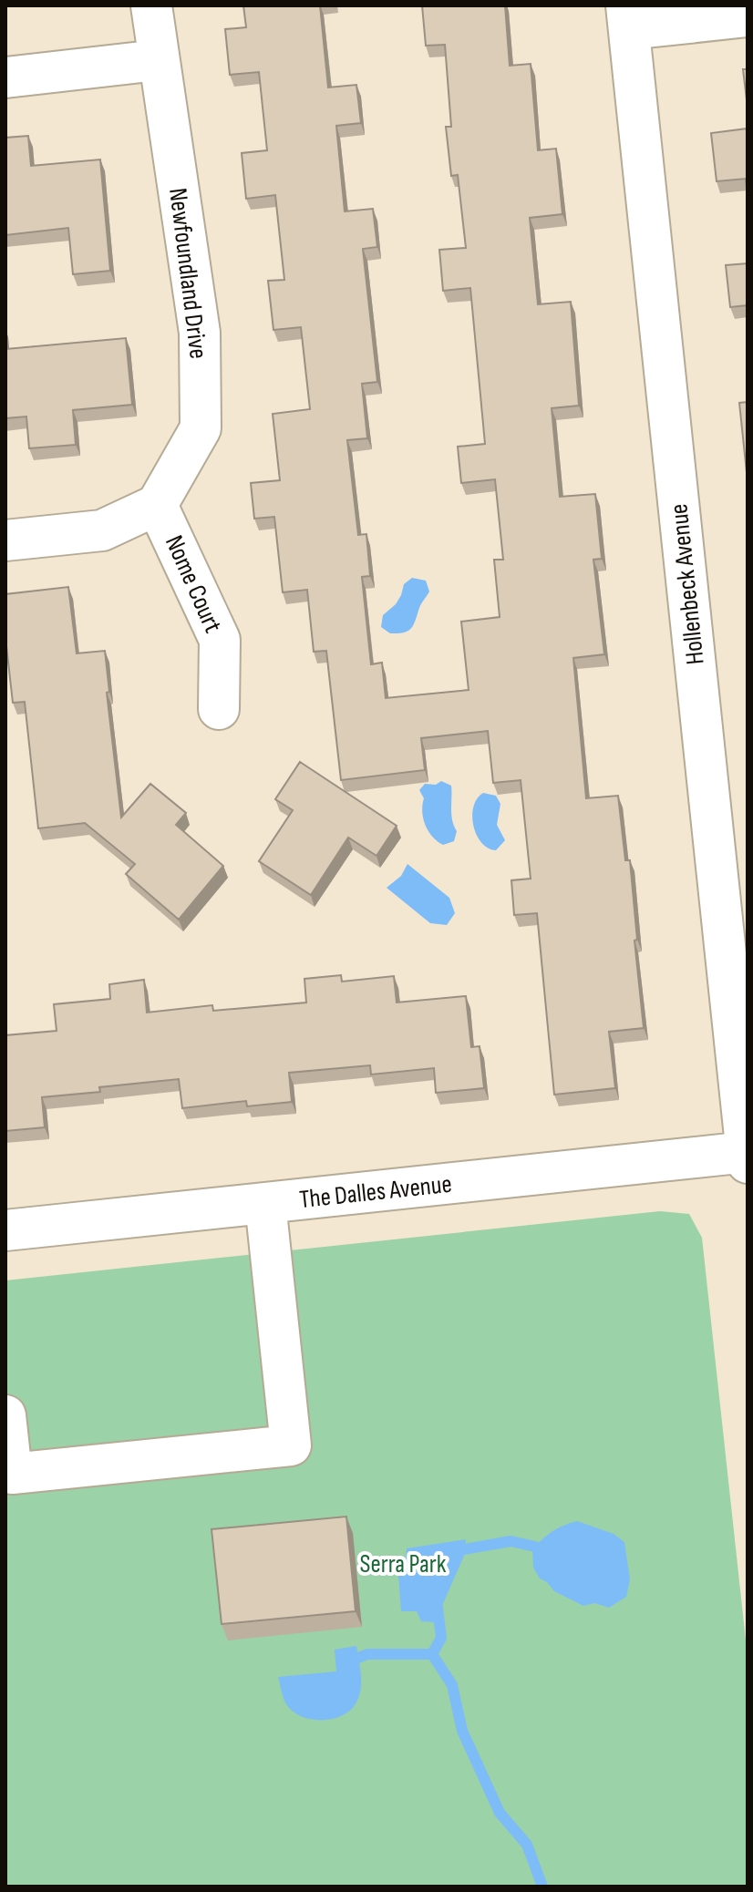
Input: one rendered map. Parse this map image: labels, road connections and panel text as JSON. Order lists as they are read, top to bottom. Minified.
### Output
{"streets":{"street":["Newfoundland Drive","Nome Court","Hollenbeck Avenue","The Dalles Avenue"]},"crossings":[["Newfoundland Drive","Nome Court"],["Hollenbeck Avenue","The Dalles Avenue"]],"parks":["Serra Park"]}
